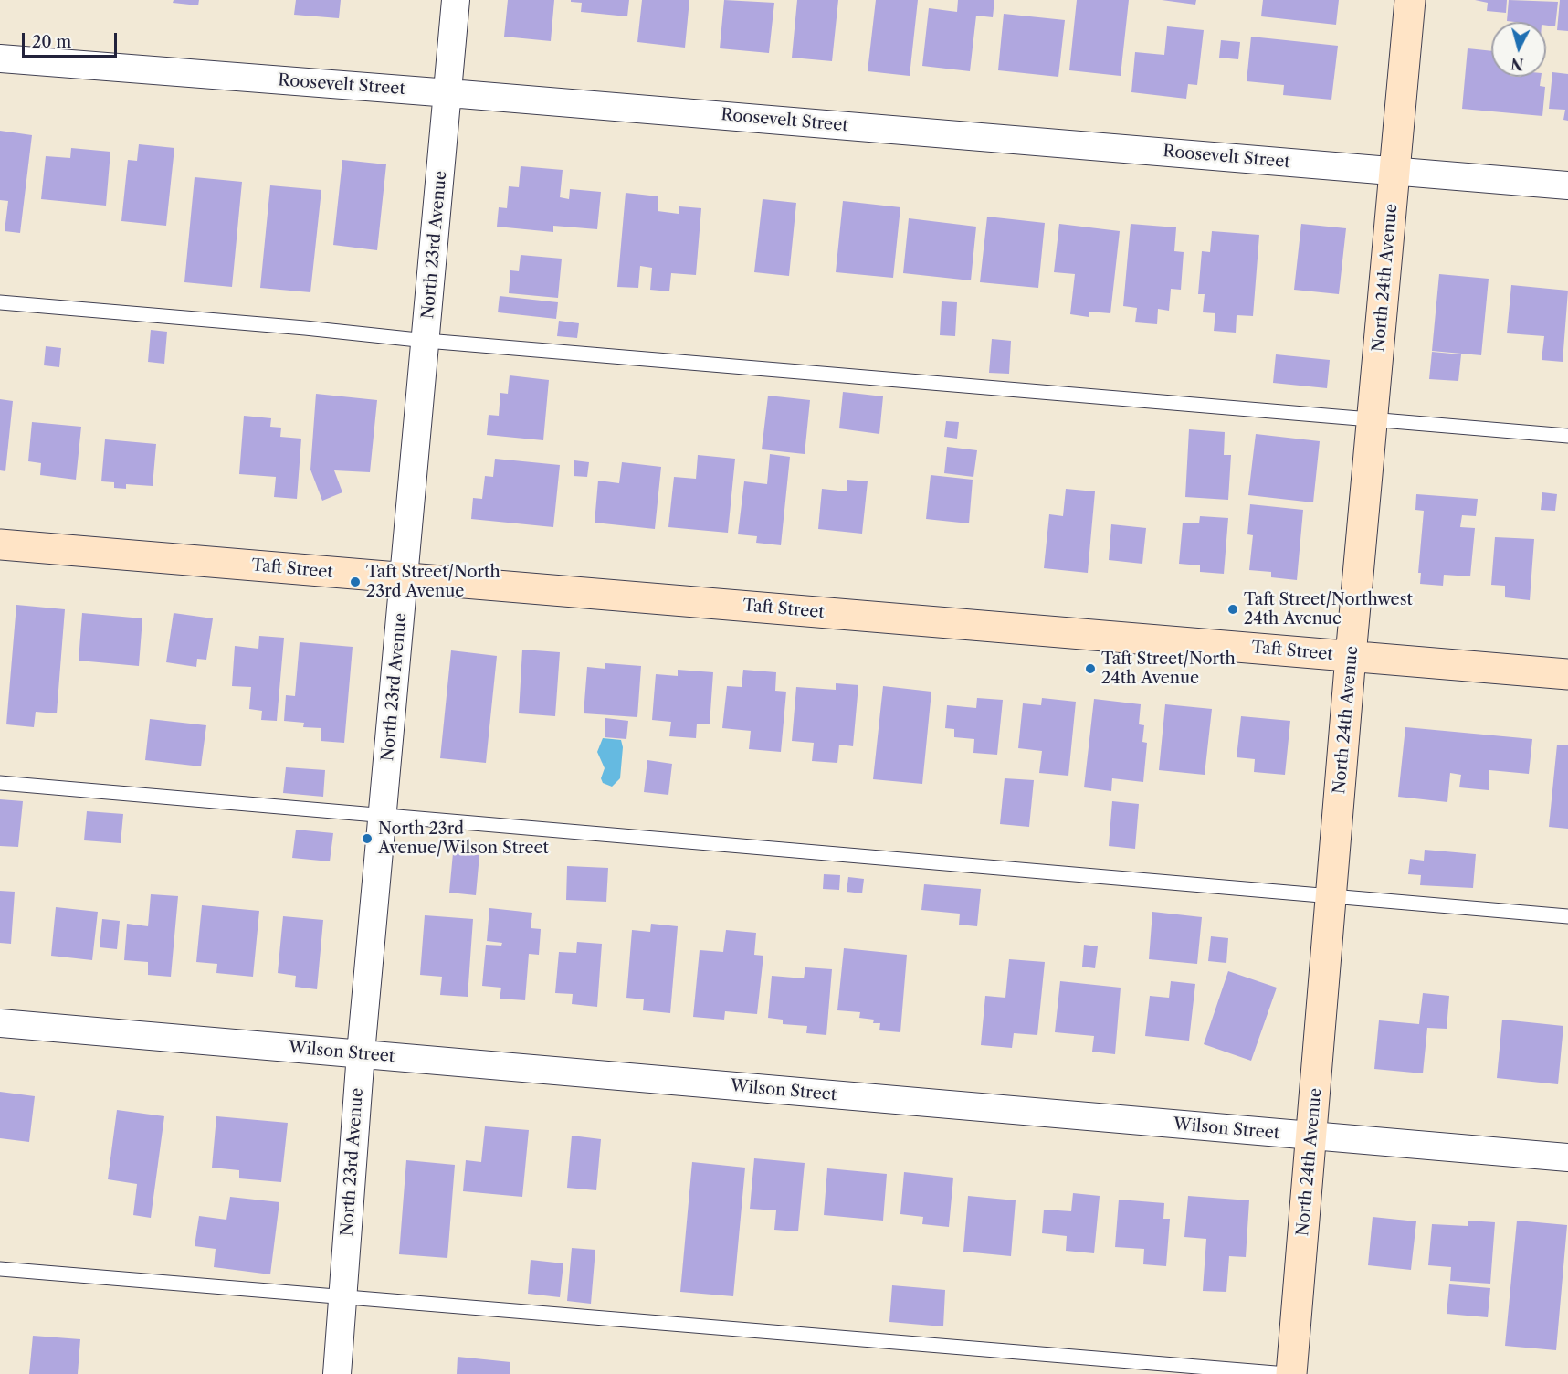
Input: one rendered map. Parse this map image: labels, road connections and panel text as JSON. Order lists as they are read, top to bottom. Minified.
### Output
{"streets":{"street":["Roosevelt Street","North 23rd Avenue","North 24th Avenue","Taft Street","Wilson Street"]},"crossings":[["Roosevelt Street","North 23rd Avenue"],["Roosevelt Street","North 24th Avenue"],["North 23rd Avenue","Taft Street"],["North 23rd Avenue","Wilson Street"],["North 24th Avenue","Taft Street"],["North 24th Avenue","Wilson Street"]],"places":["Taft Street/North 23rd Avenue","Taft Street/Northwest 24th Avenue","Taft Street/North 24th Avenue","North 23rd Avenue/Wilson Street"],"scale_bar":"20 m","north":"bottom"}
